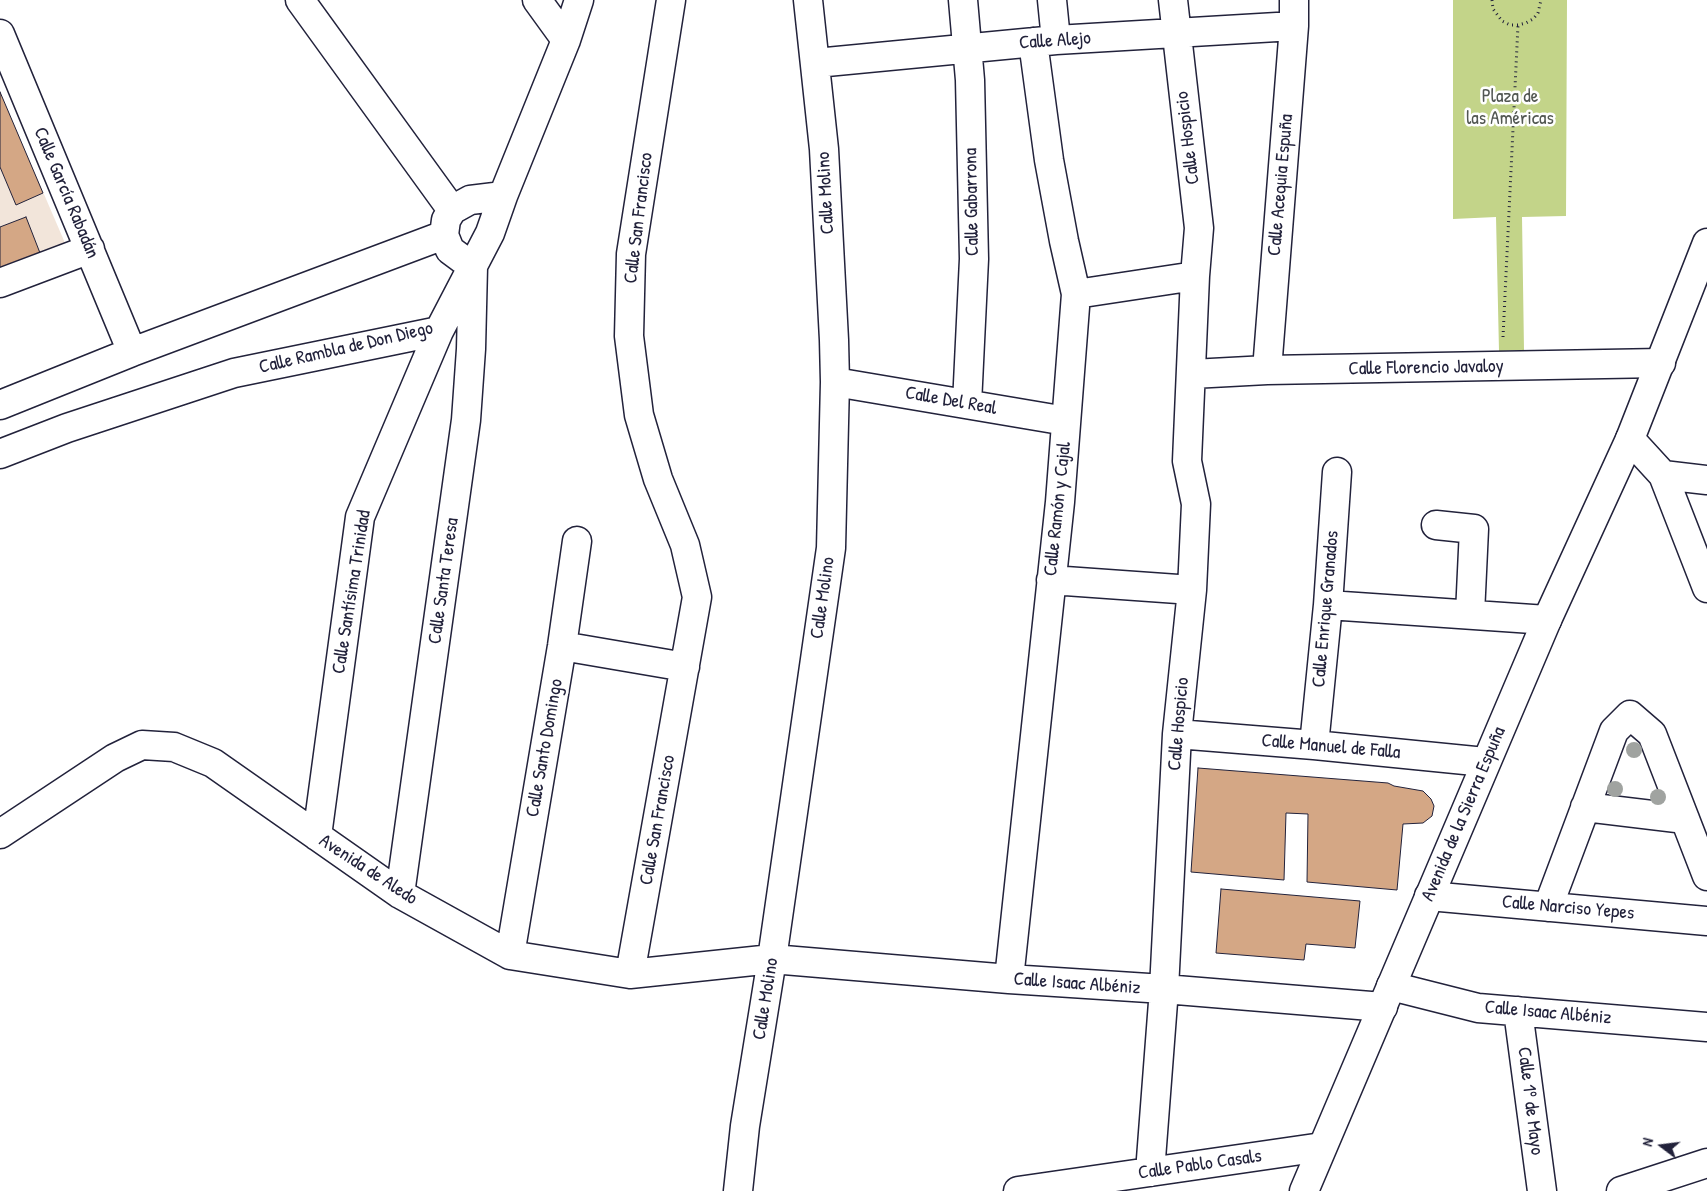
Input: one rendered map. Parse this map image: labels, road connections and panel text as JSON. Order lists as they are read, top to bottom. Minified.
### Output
{"streets":{"street":["Calle Alejo","Calle Hospicio","Calle Acequia Espuña","Calle García Rabadán","Calle Molino","Calle Gabarrona","Calle San Francisco","Calle Rambla de Don Diego","Calle Florencio Javaloy","Calle Del Real","Calle Ramón y Cajal","Calle Santa Teresa","Calle Santísima Trinidad","Calle Enrique Granados","Calle Manuel de Falla","Calle Santo Domingo","Avenida de la Sierra Espuña","Avenida de Aledo","Calle Narciso Yepes","Calle Isaac Albéniz","Calle 1º de Mayo","Calle Pablo Casals"]},"crossings":[["Calle Alejo","Calle Hospicio"],["Calle Alejo","Calle Acequia Espuña"],["Calle Alejo","Calle Molino"],["Calle Alejo","Calle Gabarrona"],["Calle Alejo","Calle Ramón y Cajal"],["Calle Hospicio","Calle Florencio Javaloy"],["Calle Hospicio","Calle Manuel de Falla"],["Calle Hospicio","Calle Isaac Albéniz"],["Calle Hospicio","Calle Pablo Casals"],["Calle Acequia Espuña","Calle Florencio Javaloy"],["Calle Molino","Calle Del Real"],["Calle Molino","Avenida de Aledo"],["Calle Molino","Calle Isaac Albéniz"],["Calle Gabarrona","Calle Del Real"],["Calle San Francisco","Avenida de Aledo"],["Calle Rambla de Don Diego","Calle Santa Teresa"],["Calle Rambla de Don Diego","Calle Santísima Trinidad"],["Calle Florencio Javaloy","Avenida de la Sierra Espuña"],["Calle Del Real","Calle Ramón y Cajal"],["Calle Ramón y Cajal","Calle Isaac Albéniz"],["Calle Santa Teresa","Avenida de Aledo"],["Calle Santísima Trinidad","Avenida de Aledo"],["Calle Enrique Granados","Calle Manuel de Falla"],["Calle Manuel de Falla","Avenida de la Sierra Espuña"],["Calle Santo Domingo","Avenida de Aledo"],["Avenida de la Sierra Espuña","Calle Narciso Yepes"],["Avenida de la Sierra Espuña","Calle Isaac Albéniz"],["Avenida de la Sierra Espuña","Calle Pablo Casals"],["Avenida de Aledo","Calle Isaac Albéniz"],["Calle Isaac Albéniz","Calle 1º de Mayo"]],"parks":["Plaza de las Américas"],"north":"left"}
